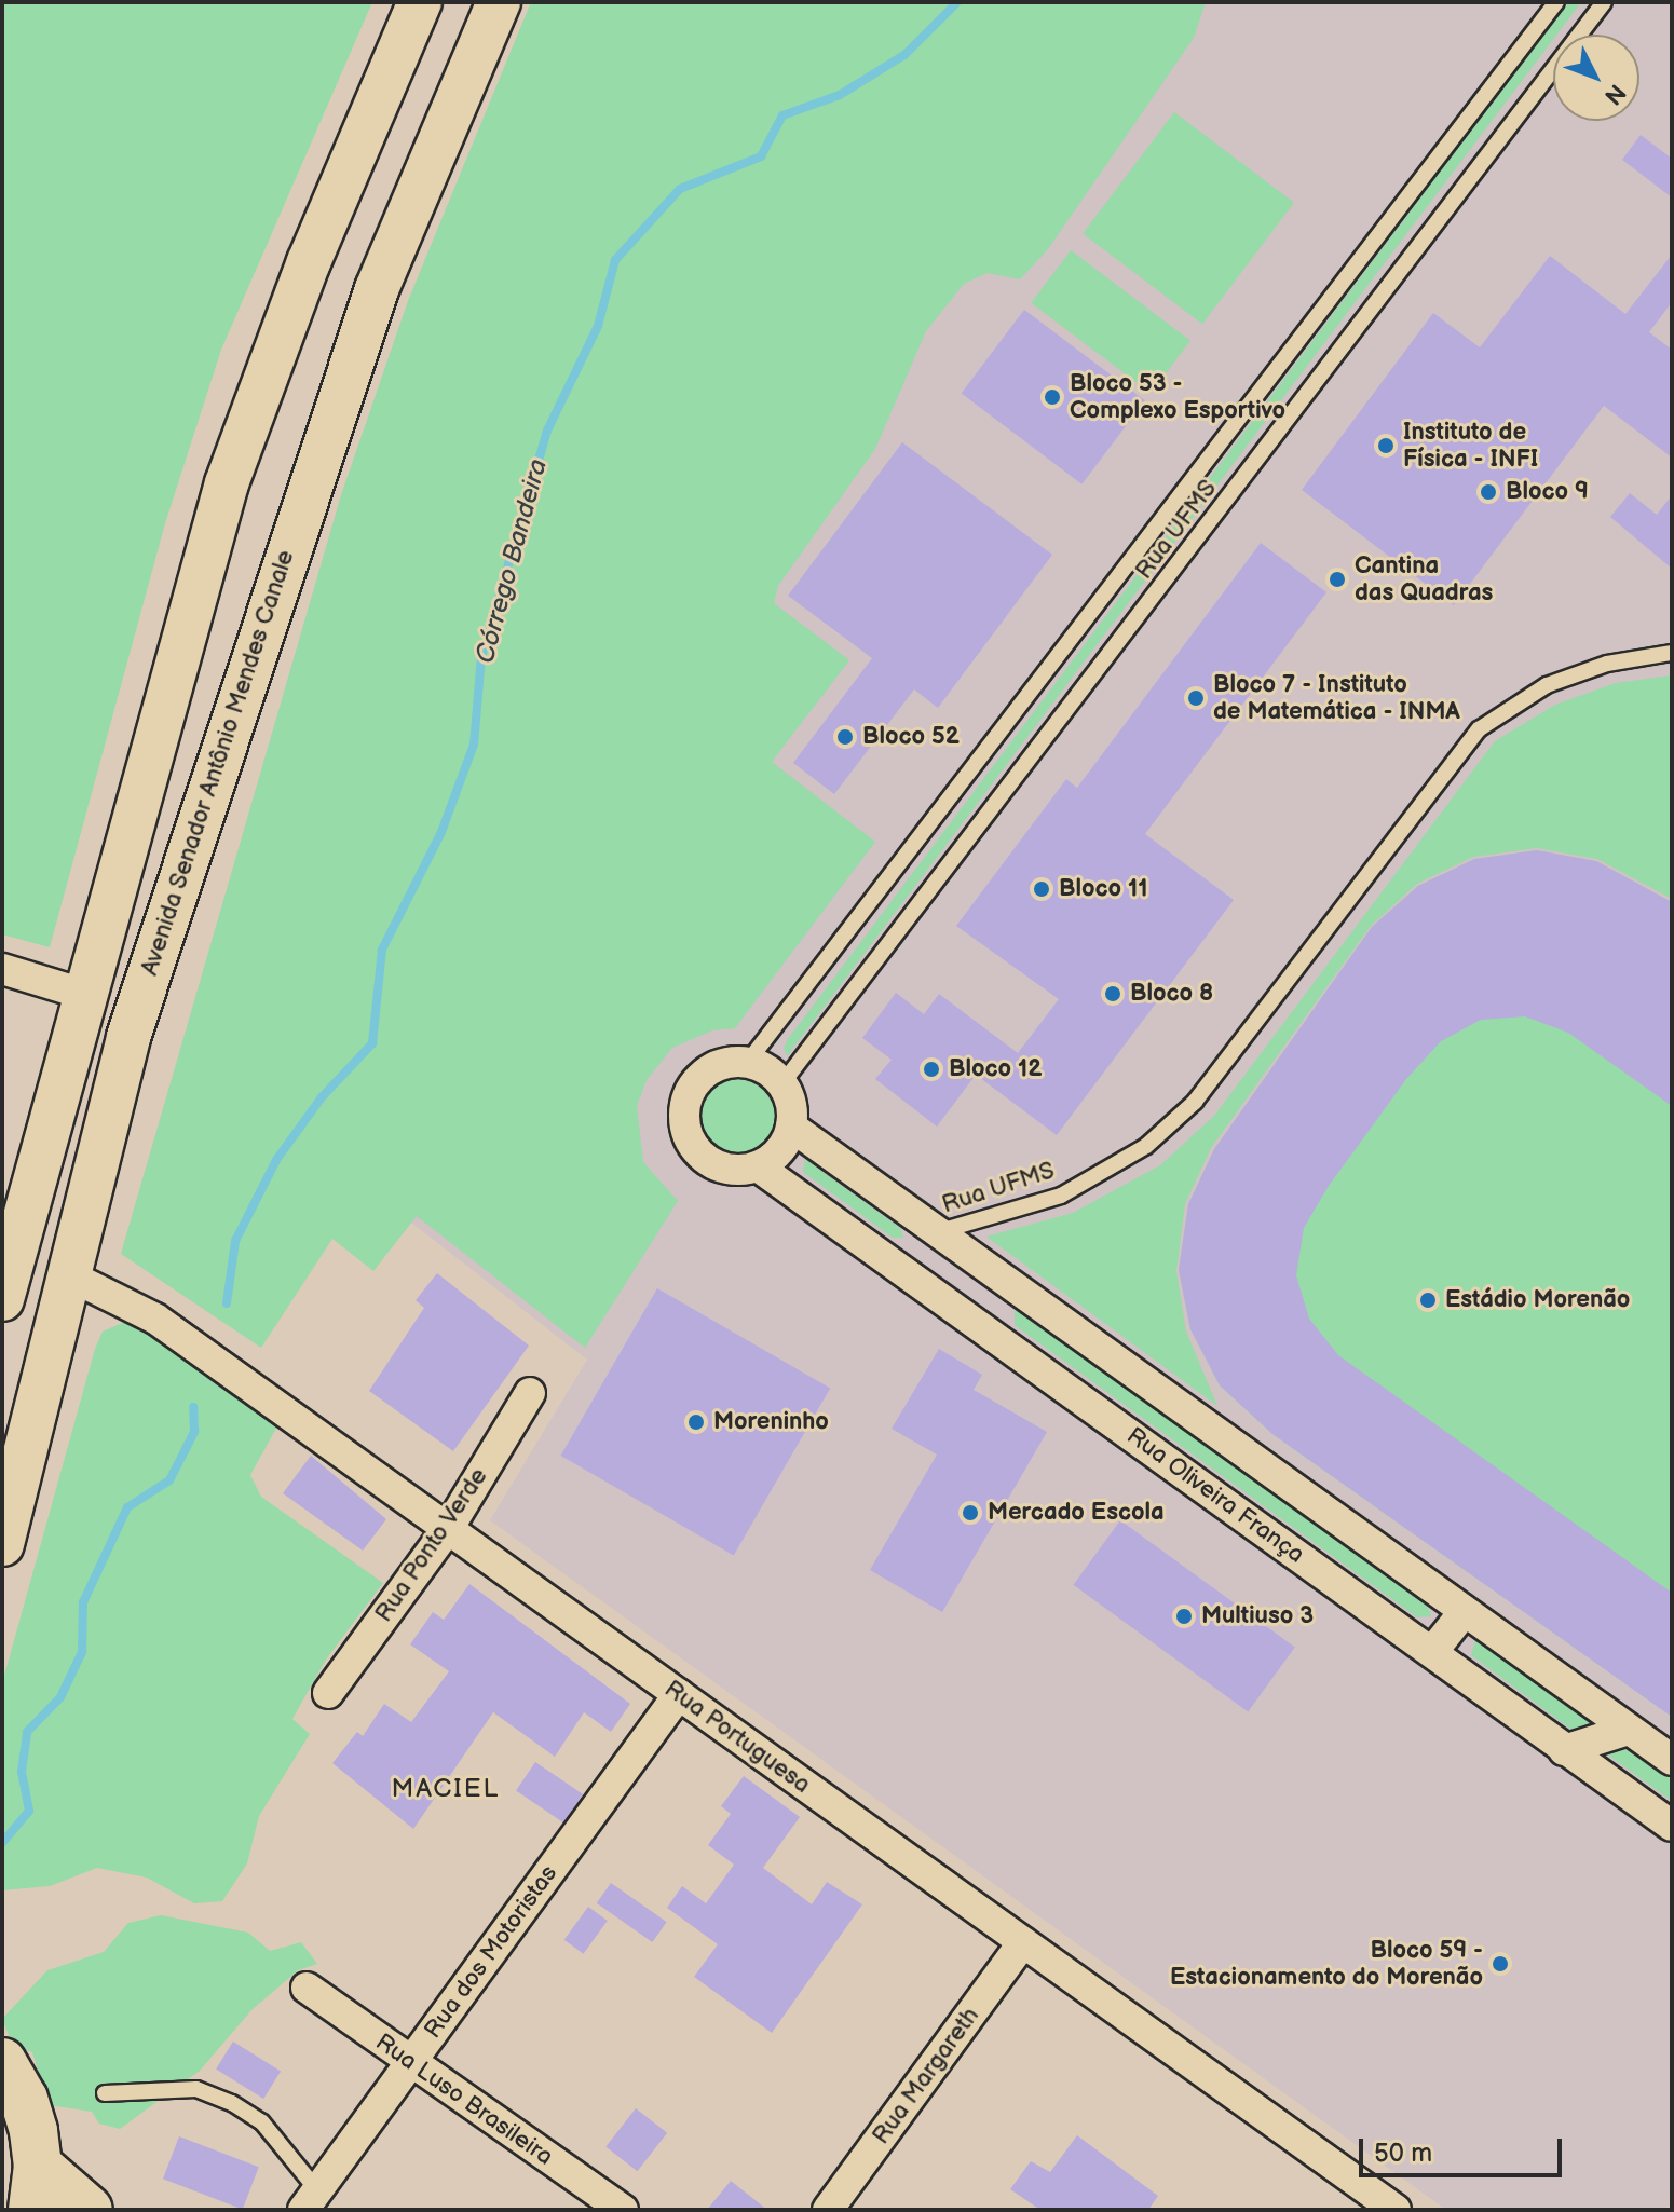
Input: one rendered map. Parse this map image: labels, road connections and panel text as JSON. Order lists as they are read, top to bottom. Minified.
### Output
{"streets":{"main road":["Avenida Senador Antônio Mendes Canale"],"street":["Rua Oliveira França","Rua Ponto Verde","Rua Portuguesa","Rua dos Motoristas","Rua Margareth","Rua Luso Brasileira"],"lane":["Rua UFMS"]},"crossings":[["Rua UFMS","Rua Oliveira França"],["Avenida Senador Antônio Mendes Canale","Rua Portuguesa"],["Rua Ponto Verde","Rua Portuguesa"],["Rua Portuguesa","Rua dos Motoristas"],["Rua Portuguesa","Rua Margareth"],["Rua dos Motoristas","Rua Luso Brasileira"]],"districts":["MACIEL"],"water":["Córrego Bandeira"],"places":["Bloco 53 - Complexo Esportivo","Instituto de Física - INFI","Bloco 9","Cantina das Quadras","Bloco 7 - Instituto de Matemática - INMA","Bloco 52","Bloco 11","Bloco 8","Bloco 12","Estádio Morenão","Moreninho","Mercado Escola","Multiuso 3","Bloco 59 - Estacionamento do Morenão"],"scale_bar":"50 m","north":"bottom right"}
